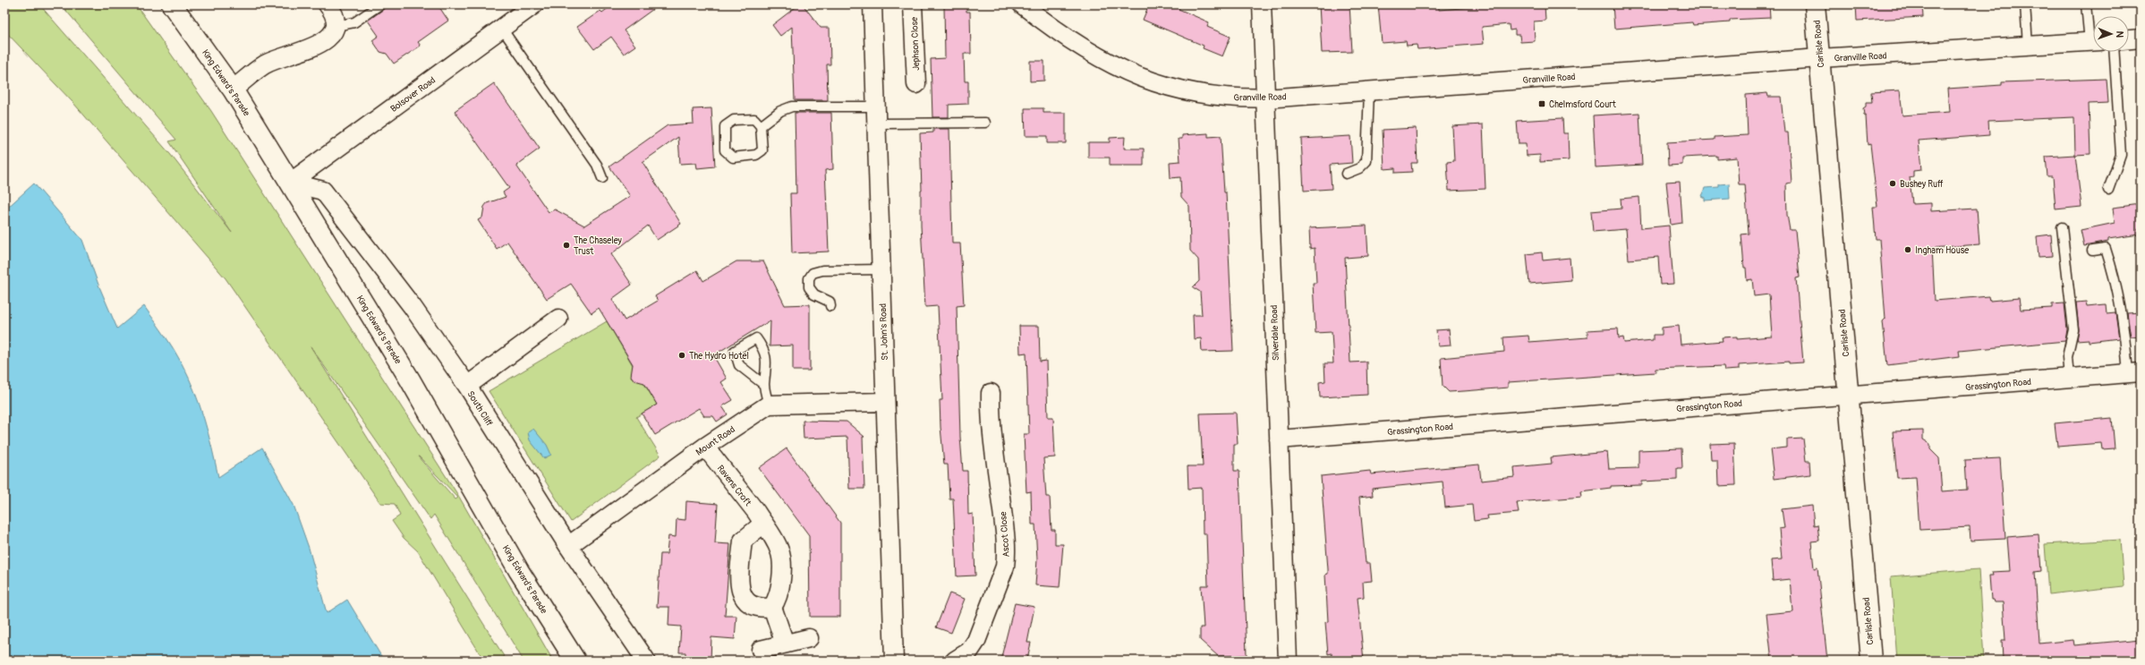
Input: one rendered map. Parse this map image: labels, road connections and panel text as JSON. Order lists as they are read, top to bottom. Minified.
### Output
{"streets":{"main road":["Carlisle Road","King Edward's Parade"],"street":["Jephson Close","Granville Road","Bolsover Road","St. John's Road","Silverdale Road","Grassington Road","South Cliff","Mount Road","Ravens Croft","Ascot Close"]},"crossings":[["Carlisle Road","Granville Road"],["Carlisle Road","Grassington Road"],["Granville Road","Silverdale Road"],["King Edward's Parade","Bolsover Road"],["King Edward's Parade","South Cliff"],["Bolsover Road","South Cliff"],["Silverdale Road","Grassington Road"],["South Cliff","Mount Road"],["Mount Road","Ravens Croft"]],"places":{"transit":["Chelmsford Court"],"other":["Bushey Ruff","The Chaseley Trust","Ingham House","The Hydro Hotel"]},"north":"right"}
